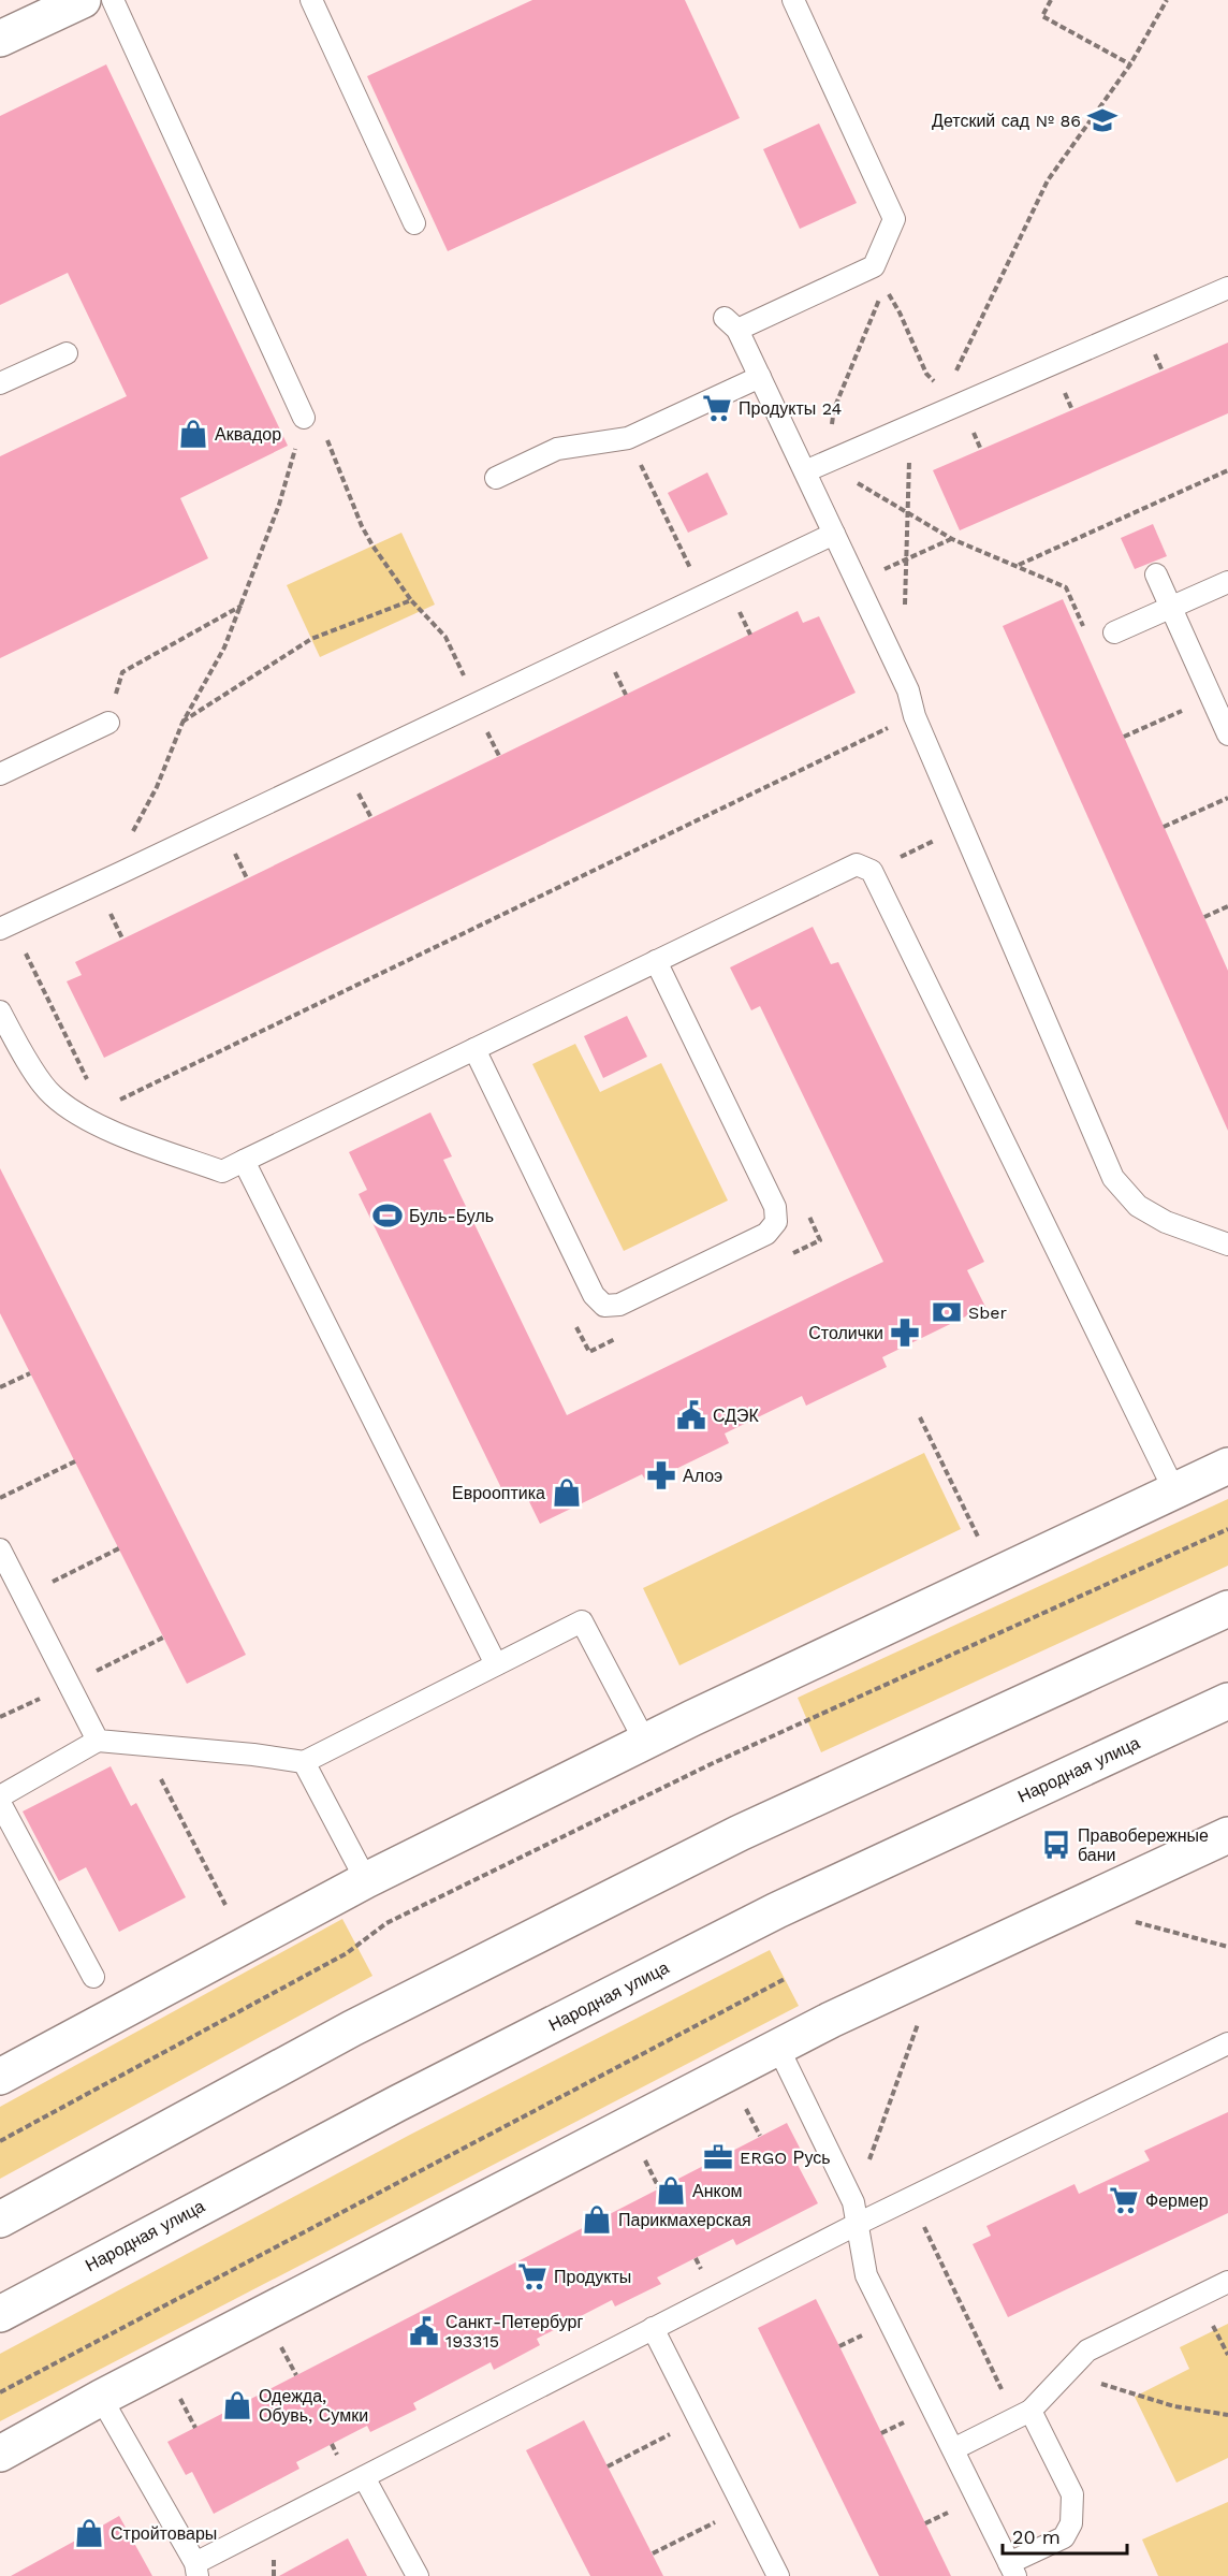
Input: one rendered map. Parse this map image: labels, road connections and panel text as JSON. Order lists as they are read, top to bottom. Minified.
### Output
{"streets":{"street":["Народная улица"]},"places":{"school or university":["Детский сад № 86"],"supermarket":["Продукты 24","Фермер","Продукты"],"shop":["Аквадор","Еврооптика","Анком","Парикмахерская","Одежда, Обувь, Сумки","Стройтовары"],"sports":["Буль-Буль"],"bank":["Sber"],"pharmacy":["Столички","Алоэ"],"public building":["СДЭК","Санкт-Петербург 193315"],"bus stop":["Правобережные бани"],"office":["ERGO Русь"]},"scale_bar":"20 m"}
